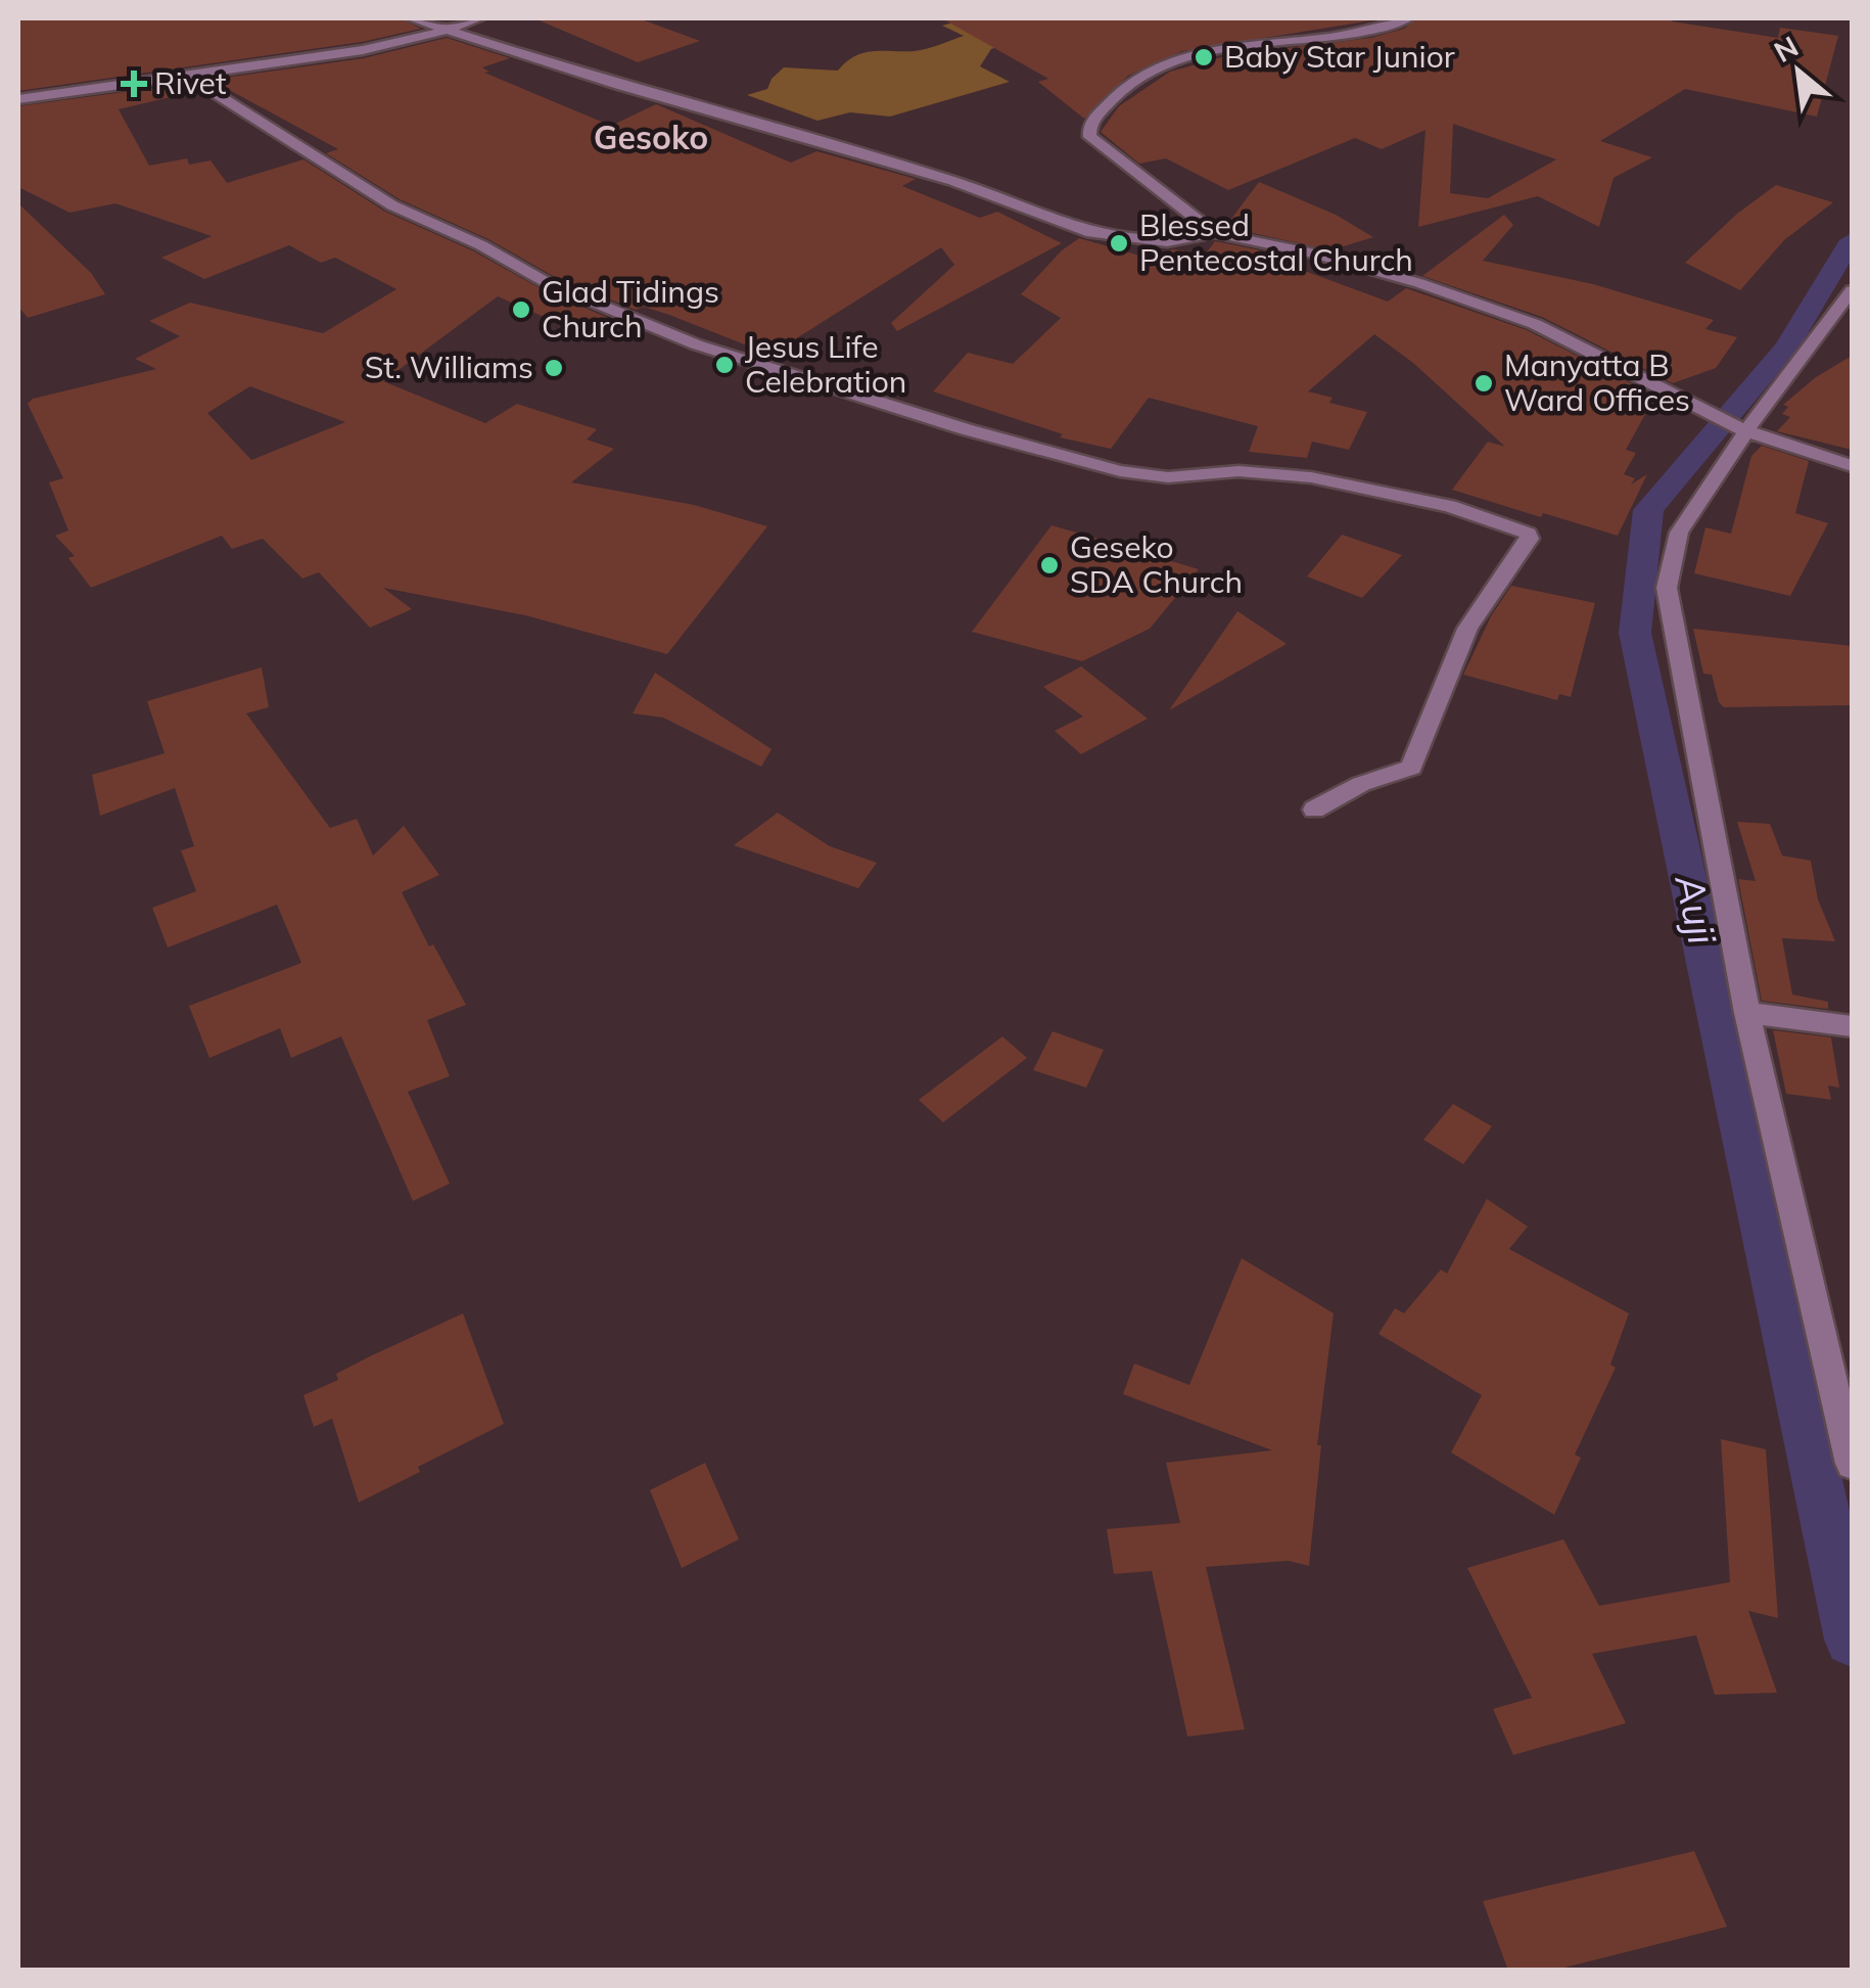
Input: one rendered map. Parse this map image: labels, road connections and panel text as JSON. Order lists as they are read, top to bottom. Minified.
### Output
{"districts":["Gesoko"],"water":["Auji"],"places":{"other":["Baby Star Junior","Blessed Pentecostal Church","Glad Tidings Church","Jesus Life Celebration","St. Williams","Manyatta B Ward Offices","Geseko SDA Church"],"health":["Rivet"]},"north":"top left"}
